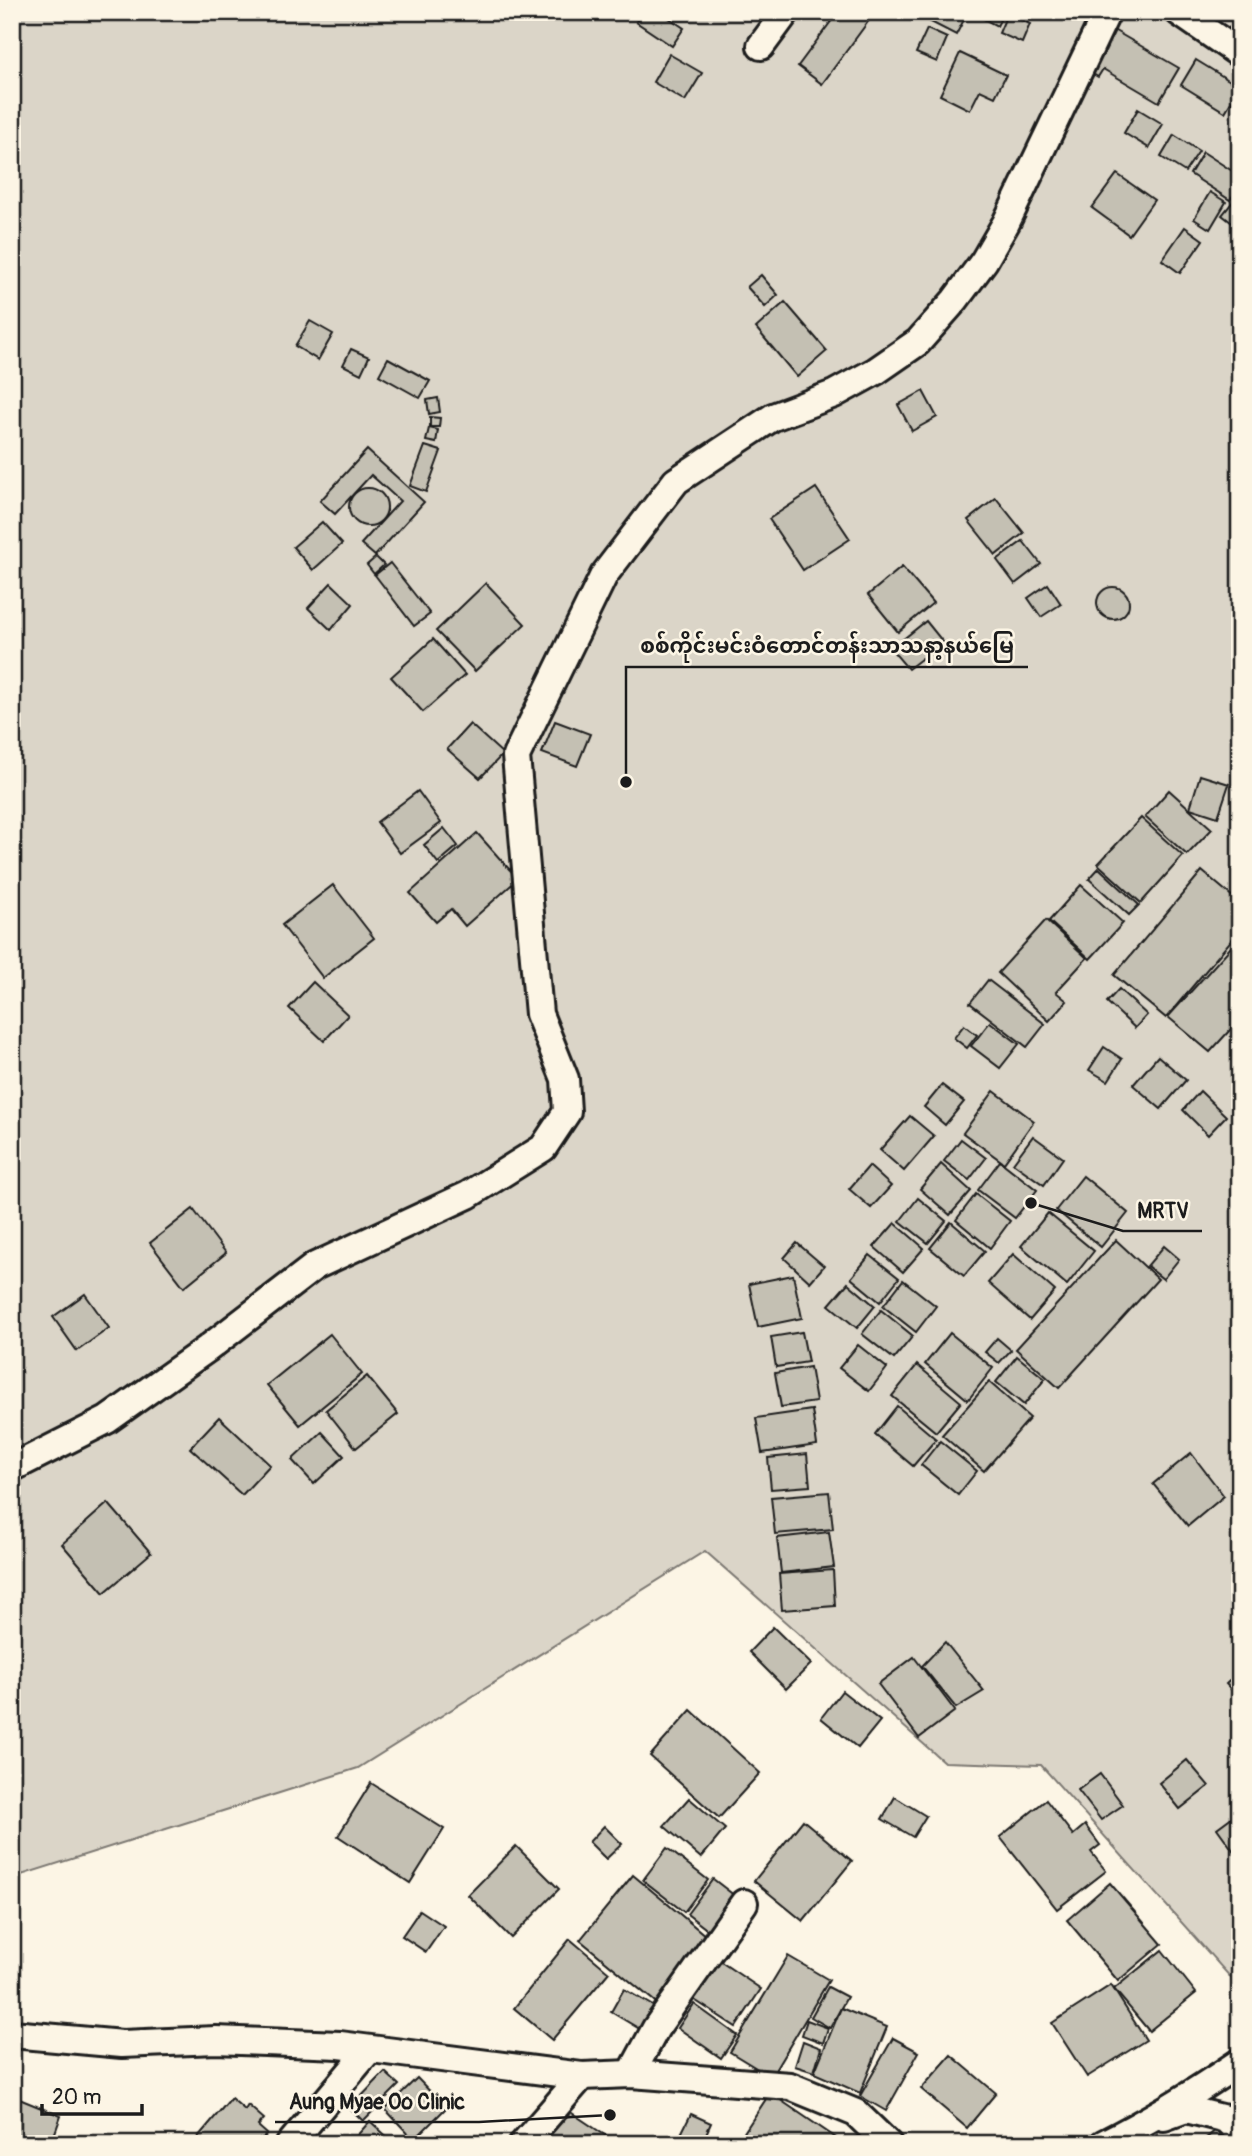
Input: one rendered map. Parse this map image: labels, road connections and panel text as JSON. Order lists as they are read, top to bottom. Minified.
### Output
{"places":["စစ်ကိုင်းမင်းဝံတောင်တန်းသာသနာ့နယ်မြေ","MRTV","Aung Myae Oo Clinic"],"scale_bar":"20 m"}
